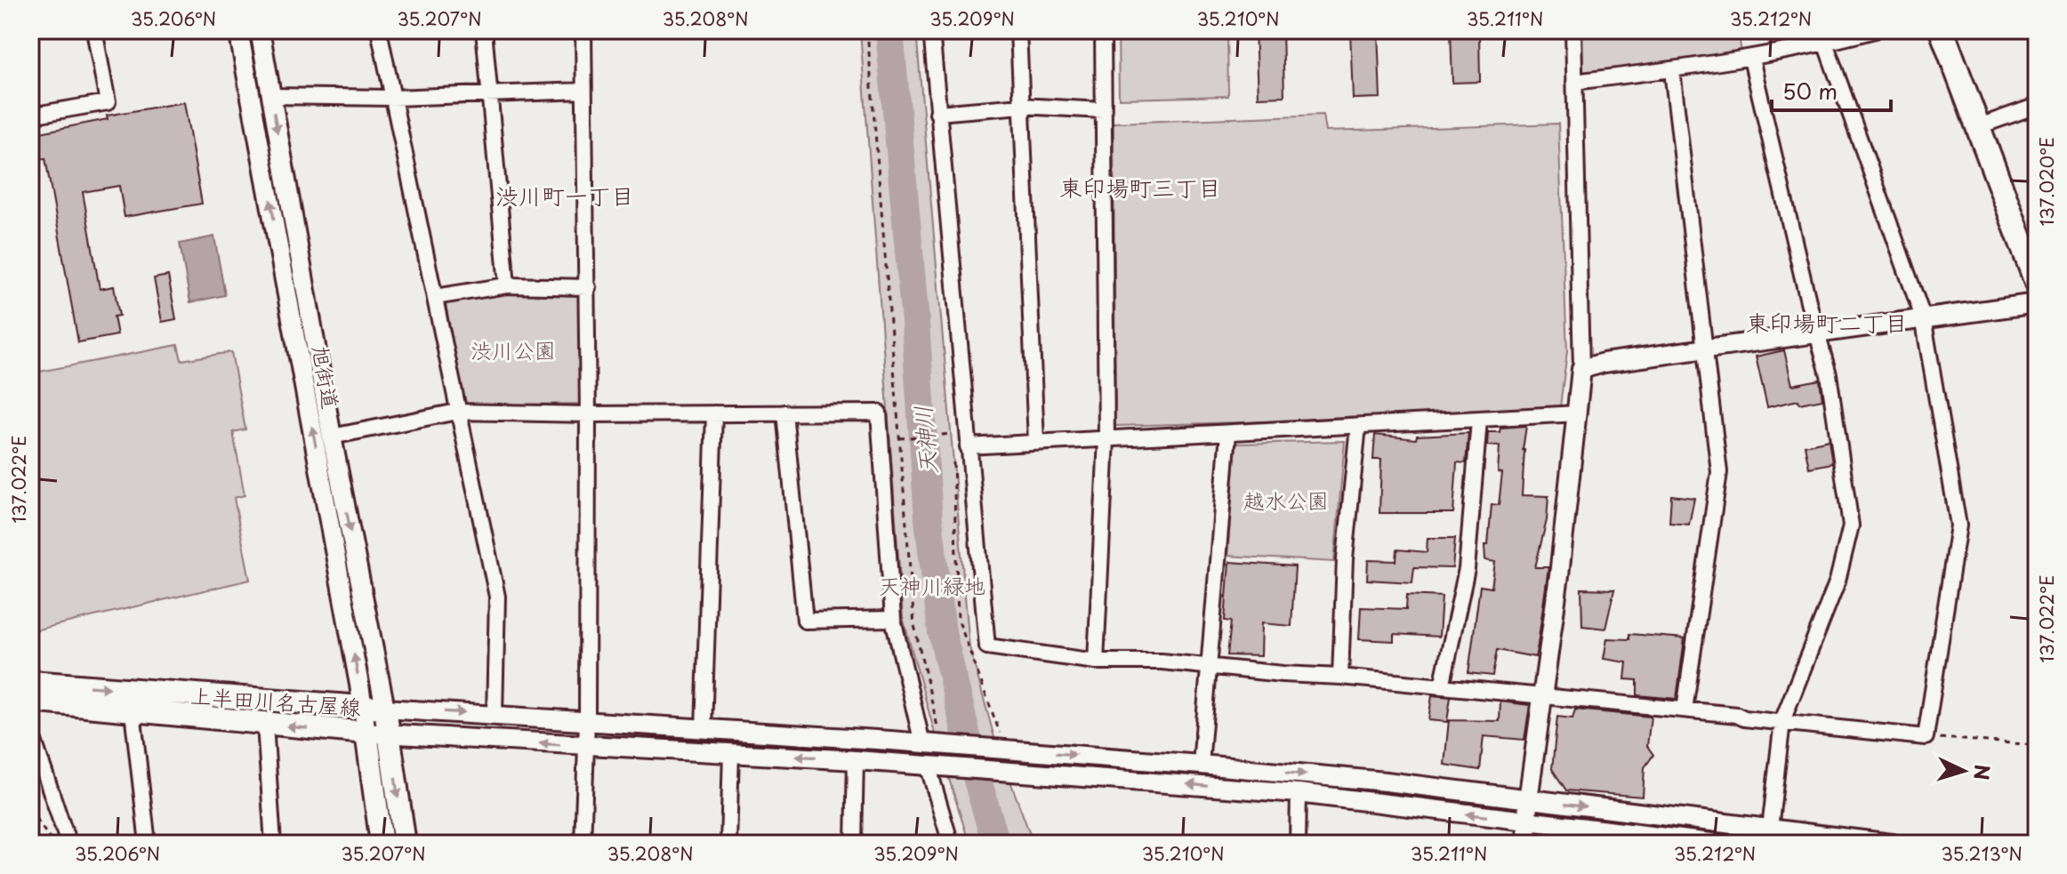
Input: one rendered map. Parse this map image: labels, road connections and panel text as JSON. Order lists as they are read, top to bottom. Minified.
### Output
{"streets":{"main road":["上半田川名古屋線"],"street":["旭街道"]},"crossings":[["旭街道","上半田川名古屋線"]],"districts":["東印場町三丁目","渋川町一丁目","東印場町二丁目"],"water":["天神川"],"parks":["渋川公園","越水公園","天神川緑地"],"scale_bar":"50 m","north":"right","coordinates":["35.206°N","35.207°N","35.208°N","35.209°N","35.210°N","35.211°N","35.212°N","137.020°E","137.022°E","35.213°N"]}
